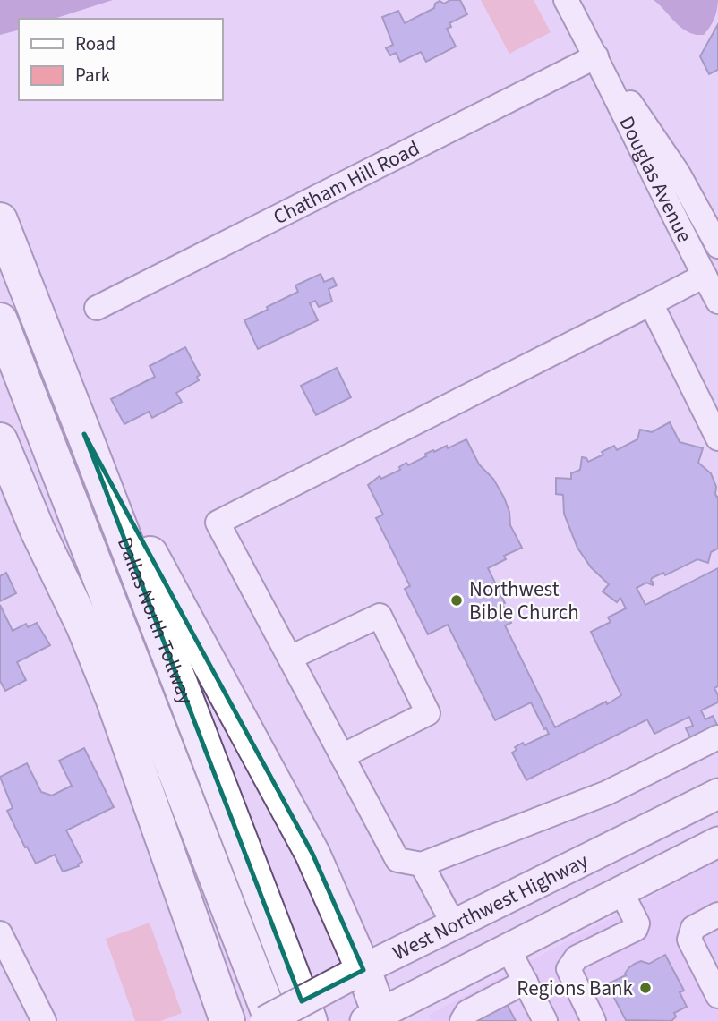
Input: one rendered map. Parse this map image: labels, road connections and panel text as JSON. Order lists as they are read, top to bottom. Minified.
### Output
{"streets":{"highway":["Dallas North Tollway"],"main road":["West Northwest Highway"],"street":["Douglas Avenue","Chatham Hill Road"]},"crossings":[["Douglas Avenue","Chatham Hill Road"]],"places":["Northwest Bible Church","Regions Bank"],"legend":["Road","Park"]}
